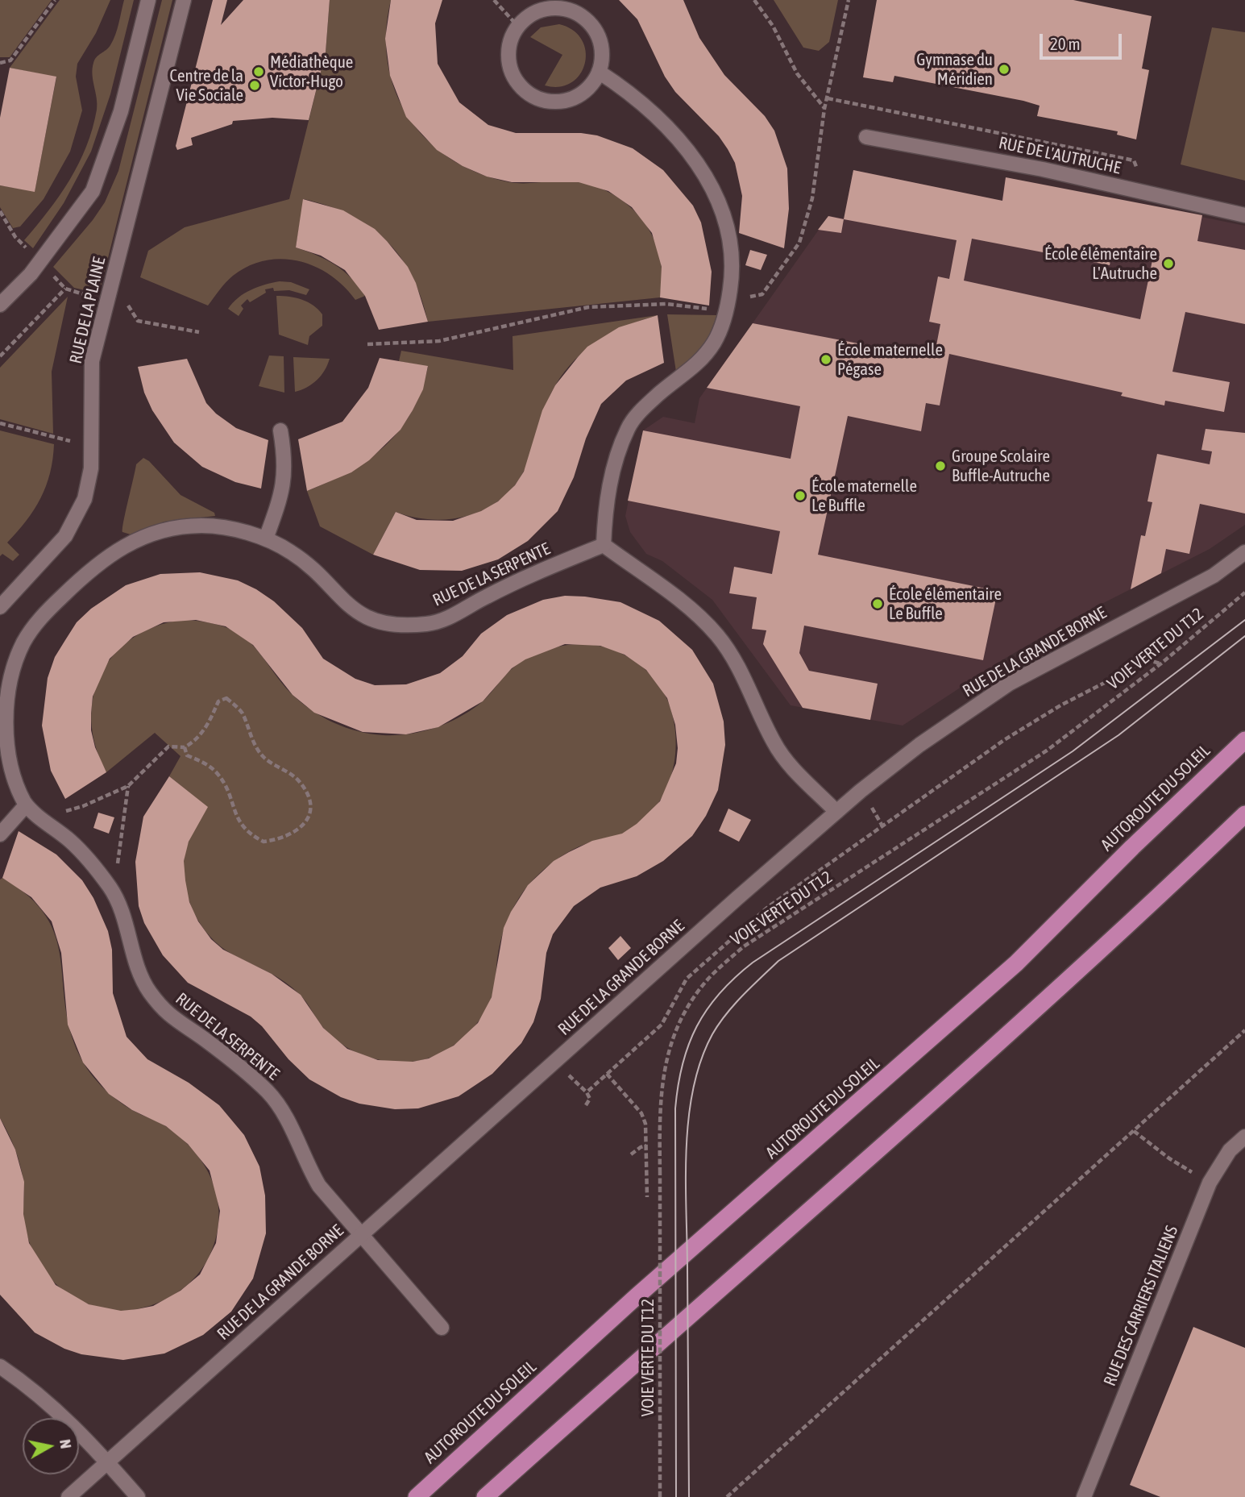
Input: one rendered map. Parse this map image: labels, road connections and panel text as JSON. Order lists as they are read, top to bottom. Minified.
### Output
{"streets":{"highway":["AUTOROUTE DU SOLEIL"],"street":["RUE DE L'AUTRUCHE","RUE DE LA PLAINE","RUE DE LA SERPENTE","RUE DE LA GRANDE BORNE","RUE DES CARRIERS ITALIENS"],"path":["VOIE VERTE DU T12"]},"crossings":[["RUE DE LA SERPENTE","RUE DE LA GRANDE BORNE"]],"places":["Gymnase du Méridien","Médiathèque Victor-Hugo","Centre de la Vie Sociale","École élémentaire L'Autruche","École maternelle Pégase","Groupe Scolaire Buffle-Autruche","École maternelle Le Buffle","École élémentaire Le Buffle"],"scale_bar":"20 m","north":"right"}
